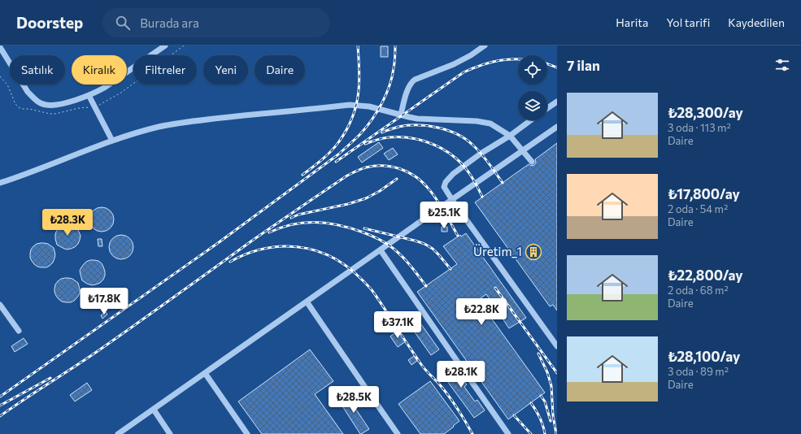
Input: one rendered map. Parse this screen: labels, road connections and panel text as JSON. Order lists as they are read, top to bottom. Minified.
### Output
{"places":{"building":["Üretim_1"]},"page":{"header":"Doorstep","search":"Burada ara","nav":["Harita","Yol tarifi","Kaydedilen"],"heading":"7 ilan","chip":["Satılık","Kiralık","Filtreler","Yeni","Daire"],"list":[{"name":"₺28,300/ay","note":"3 oda · 113 m² · Daire"},{"name":"₺17,800/ay","note":"2 oda · 54 m² · Daire"},{"name":"₺22,800/ay","note":"2 oda · 68 m² · Daire"},{"name":"₺28,100/ay","note":"3 oda · 89 m² · Daire"}],"price":["₺25.1K","₺28.3K","₺17.8K","₺22.8K","₺37.1K","₺28.1K","₺28.5K"]}}
